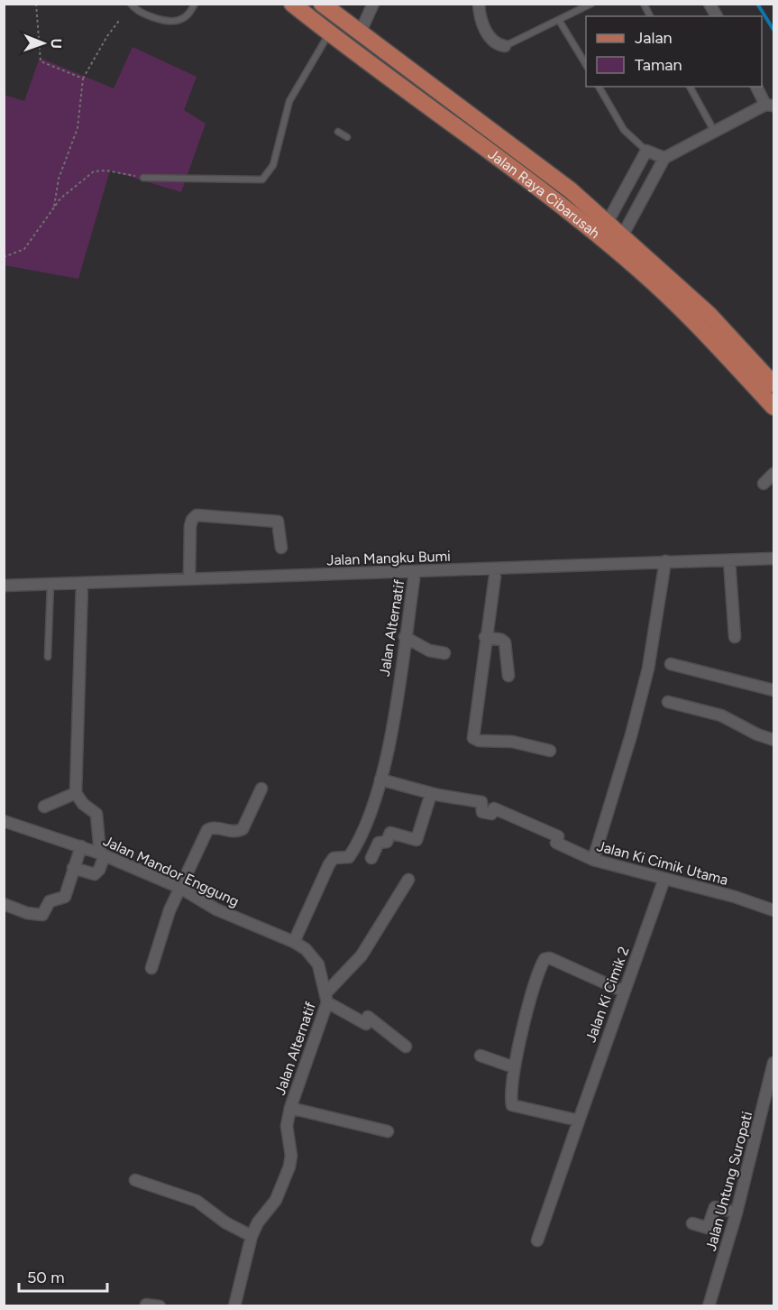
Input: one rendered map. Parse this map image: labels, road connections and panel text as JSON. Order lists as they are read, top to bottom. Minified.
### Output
{"streets":{"main road":["Jalan Raya Cibarusah"],"street":["Jalan Mangku Bumi","Jalan Alternatif","Jalan Ki Cimik Utama","Jalan Mandor Enggung","Jalan Ki Cimik 2","Jalan Untung Suropati"]},"crossings":[["Jalan Mangku Bumi","Jalan Alternatif"],["Jalan Alternatif","Jalan Ki Cimik Utama"],["Jalan Alternatif","Jalan Mandor Enggung"],["Jalan Ki Cimik Utama","Jalan Ki Cimik 2"]],"legend":["Jalan","Taman"],"scale_bar":"50 m","north":"right"}
